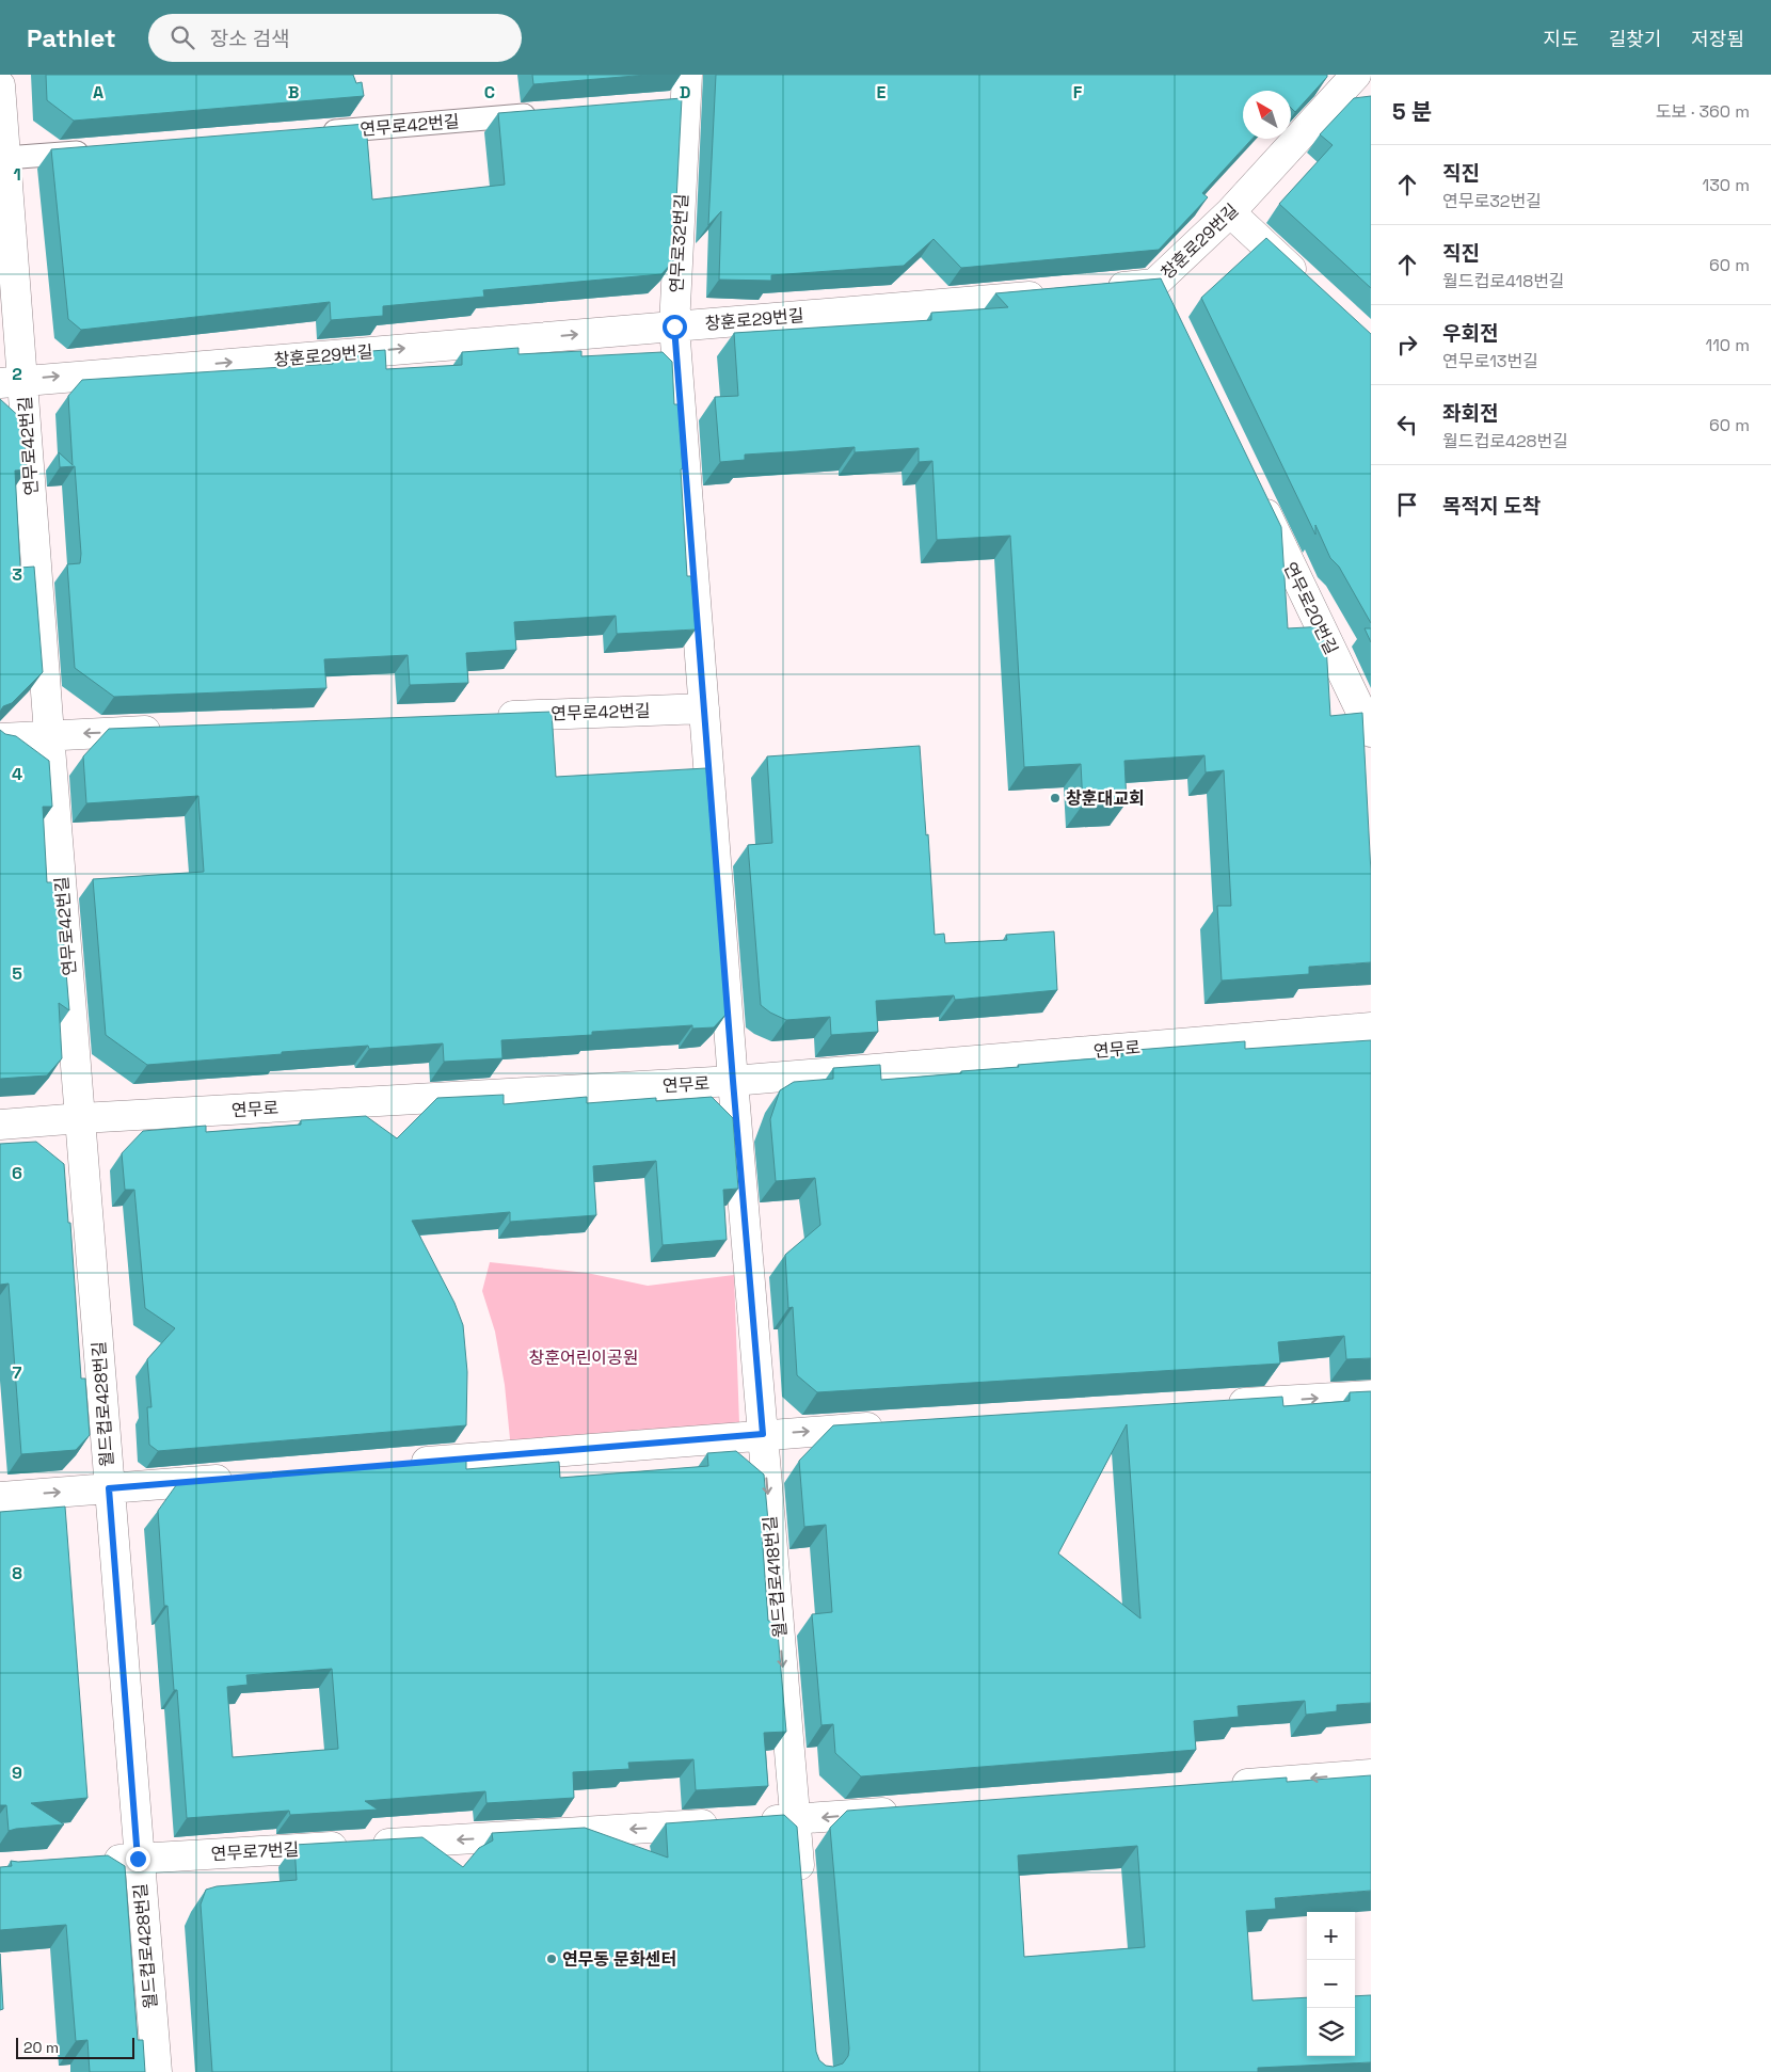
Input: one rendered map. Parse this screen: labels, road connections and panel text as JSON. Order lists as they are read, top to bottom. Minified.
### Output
{"streets":{"street":["연무로42번길","창훈로29번길","연무로32번길","연무로20번길","연무로","월드컵로428번길","월드컵로418번길","연무로7번길"]},"crossings":[["연무로42번길","창훈로29번길"],["연무로42번길","연무로32번길"],["연무로42번길","연무로"],["연무로42번길","월드컵로428번길"],["창훈로29번길","연무로32번길"],["연무로32번길","연무로"],["연무로32번길","월드컵로418번길"],["연무로","월드컵로428번길"],["연무로","월드컵로418번길"],["월드컵로428번길","연무로7번길"],["월드컵로418번길","연무로7번길"]],"one_way":["창훈로29번길","월드컵로418번길","연무로7번길"],"parks":["창훈어린이공원"],"places":["창훈대교회","연무동 문화센터"],"scale_bar":"20 m","north":"top left","page":{"header":"Pathlet","search":"장소 검색","nav":["지도","길찾기","저장됨"],"heading":["5 분","도보 · 360 m"],"list":[["직진","연무로32번길","130 m"],["직진","월드컵로418번길","60 m"],["우회전","연무로13번길","110 m"],["좌회전","월드컵로428번길","60 m"],"목적지 도착"],"map_buttons":["+","−"],"scale":"20 m"},"grid":{"columns":["A","B","C","D","E","F"],"rows":["1","2","3","4","5","6","7","8","9"]}}
